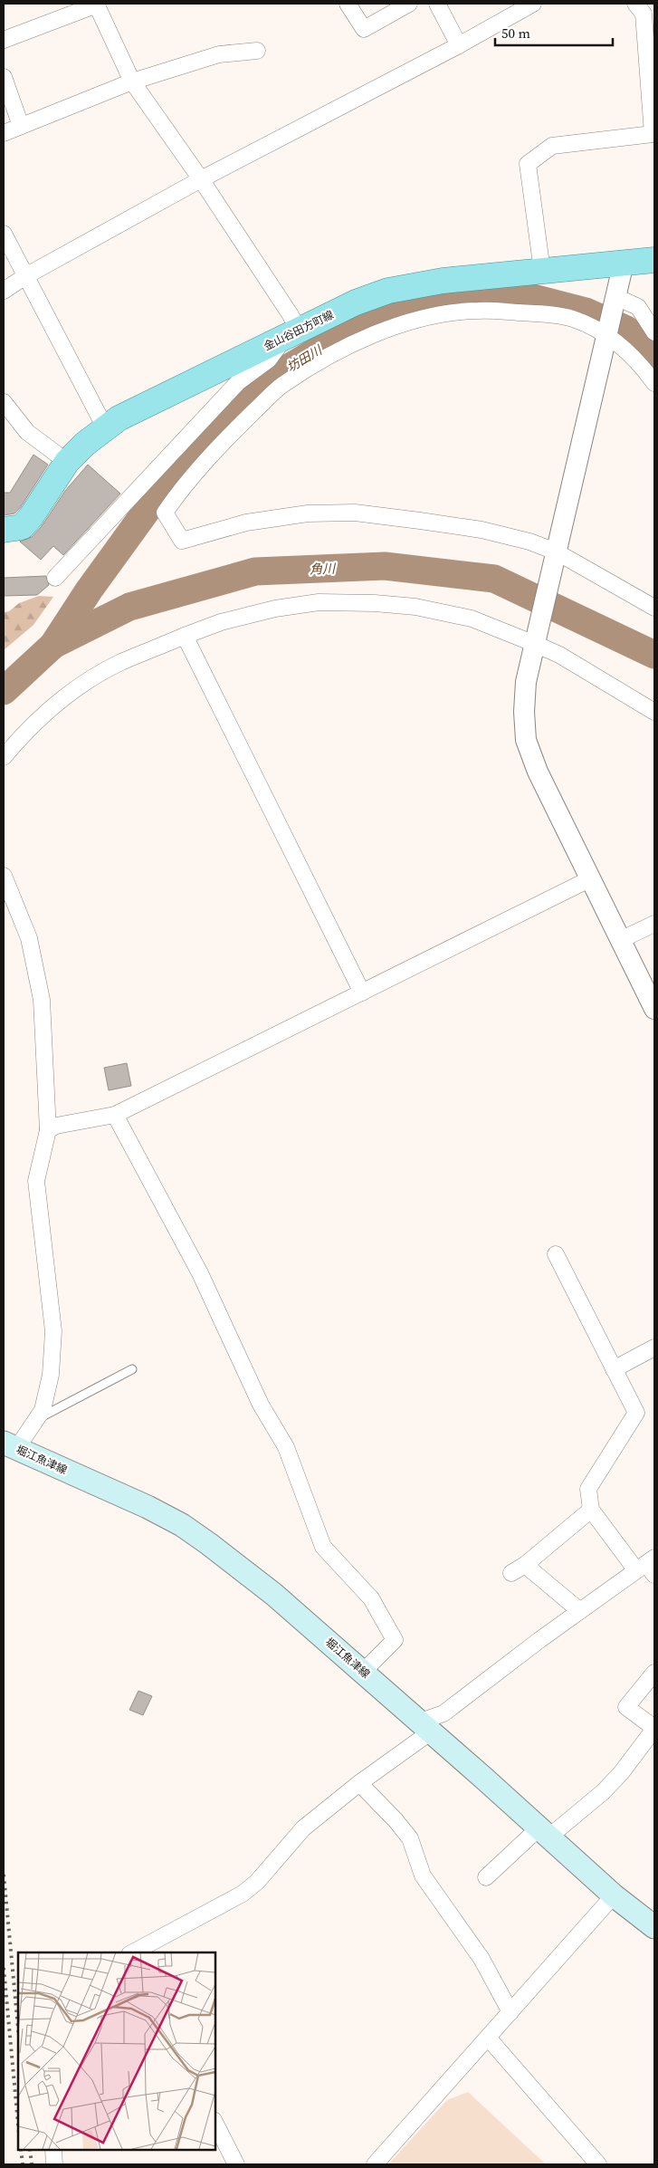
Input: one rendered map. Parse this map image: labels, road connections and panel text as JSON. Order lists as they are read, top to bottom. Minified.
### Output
{"streets":{"main road":["金山谷田方町線","堀江魚津線"]},"water":["坊田川","角川"],"scale_bar":"50 m"}
